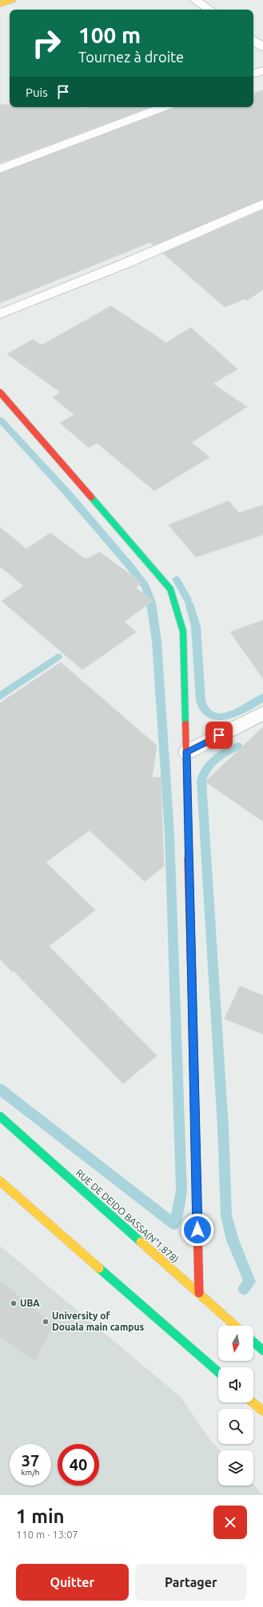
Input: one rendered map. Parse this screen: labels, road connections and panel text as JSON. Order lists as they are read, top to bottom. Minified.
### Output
{"streets":{"street":["RUE DE DEIDO BASSA(N°1.878)"]},"places":["UBA","University of Douala main campus"],"north":"bottom","page":{"turn":["100 m","Tournez à droite"],"then":"Puis","speed":"37 km/h","limit":"40","heading":["1 min","110 m · 13:07"],"buttons":["Quitter","Partager"]}}
